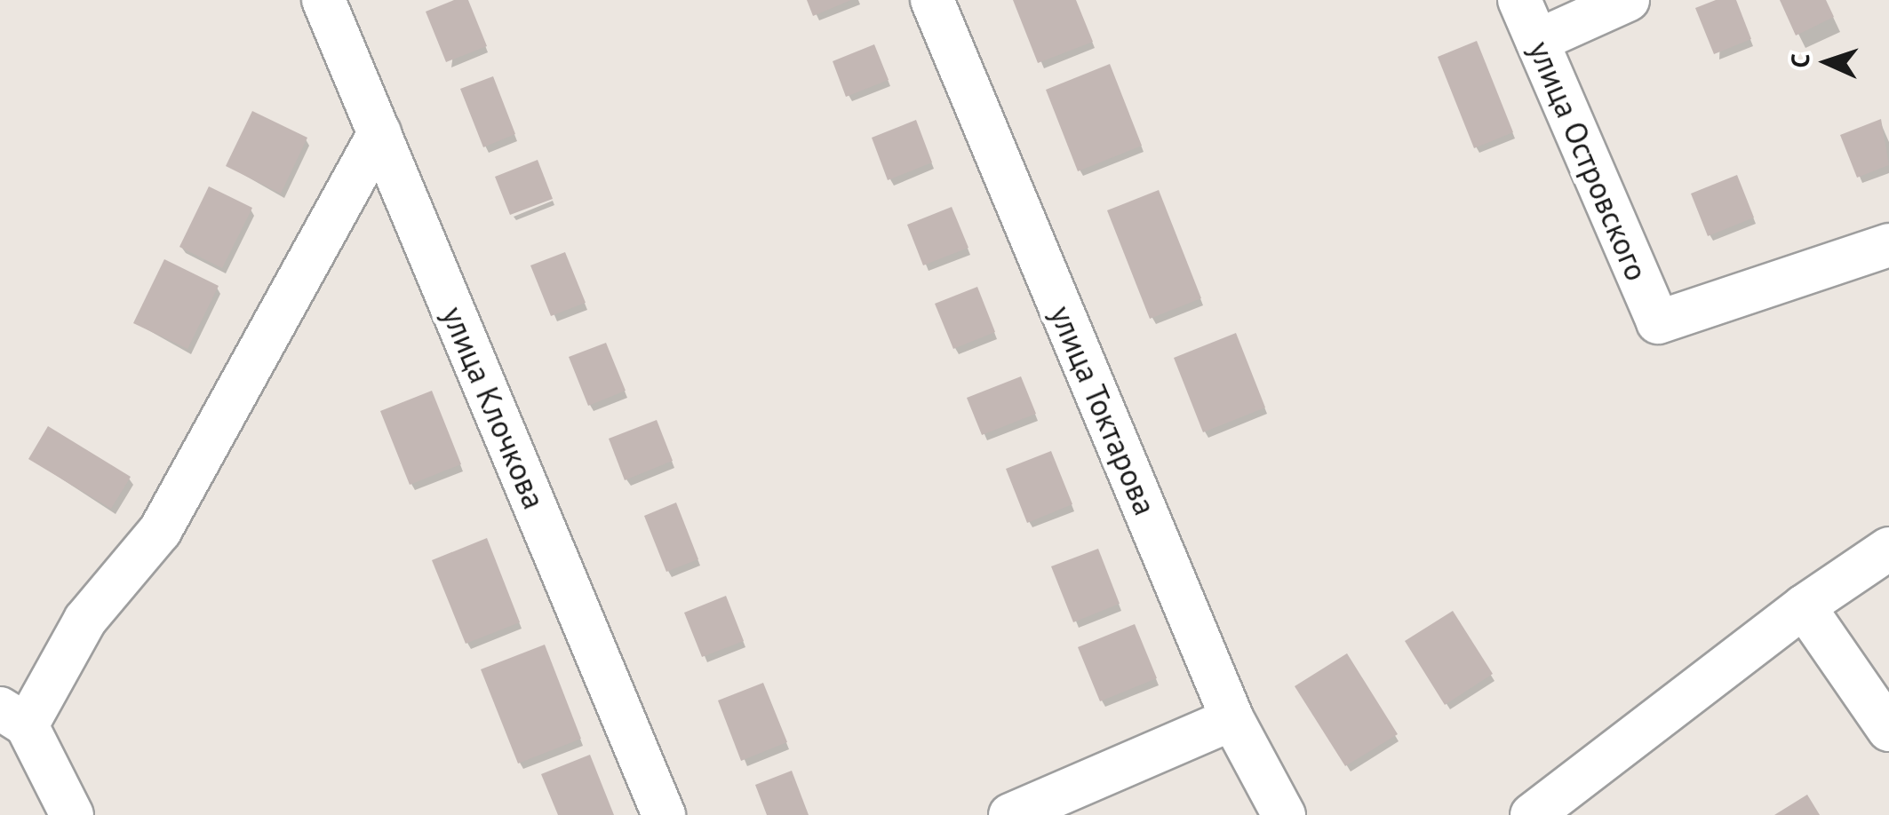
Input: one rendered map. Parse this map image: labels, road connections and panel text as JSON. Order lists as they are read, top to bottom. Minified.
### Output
{"streets":{"street":["улица Островского","улица Клочкова","улица Токтарова"]},"north":"left"}
